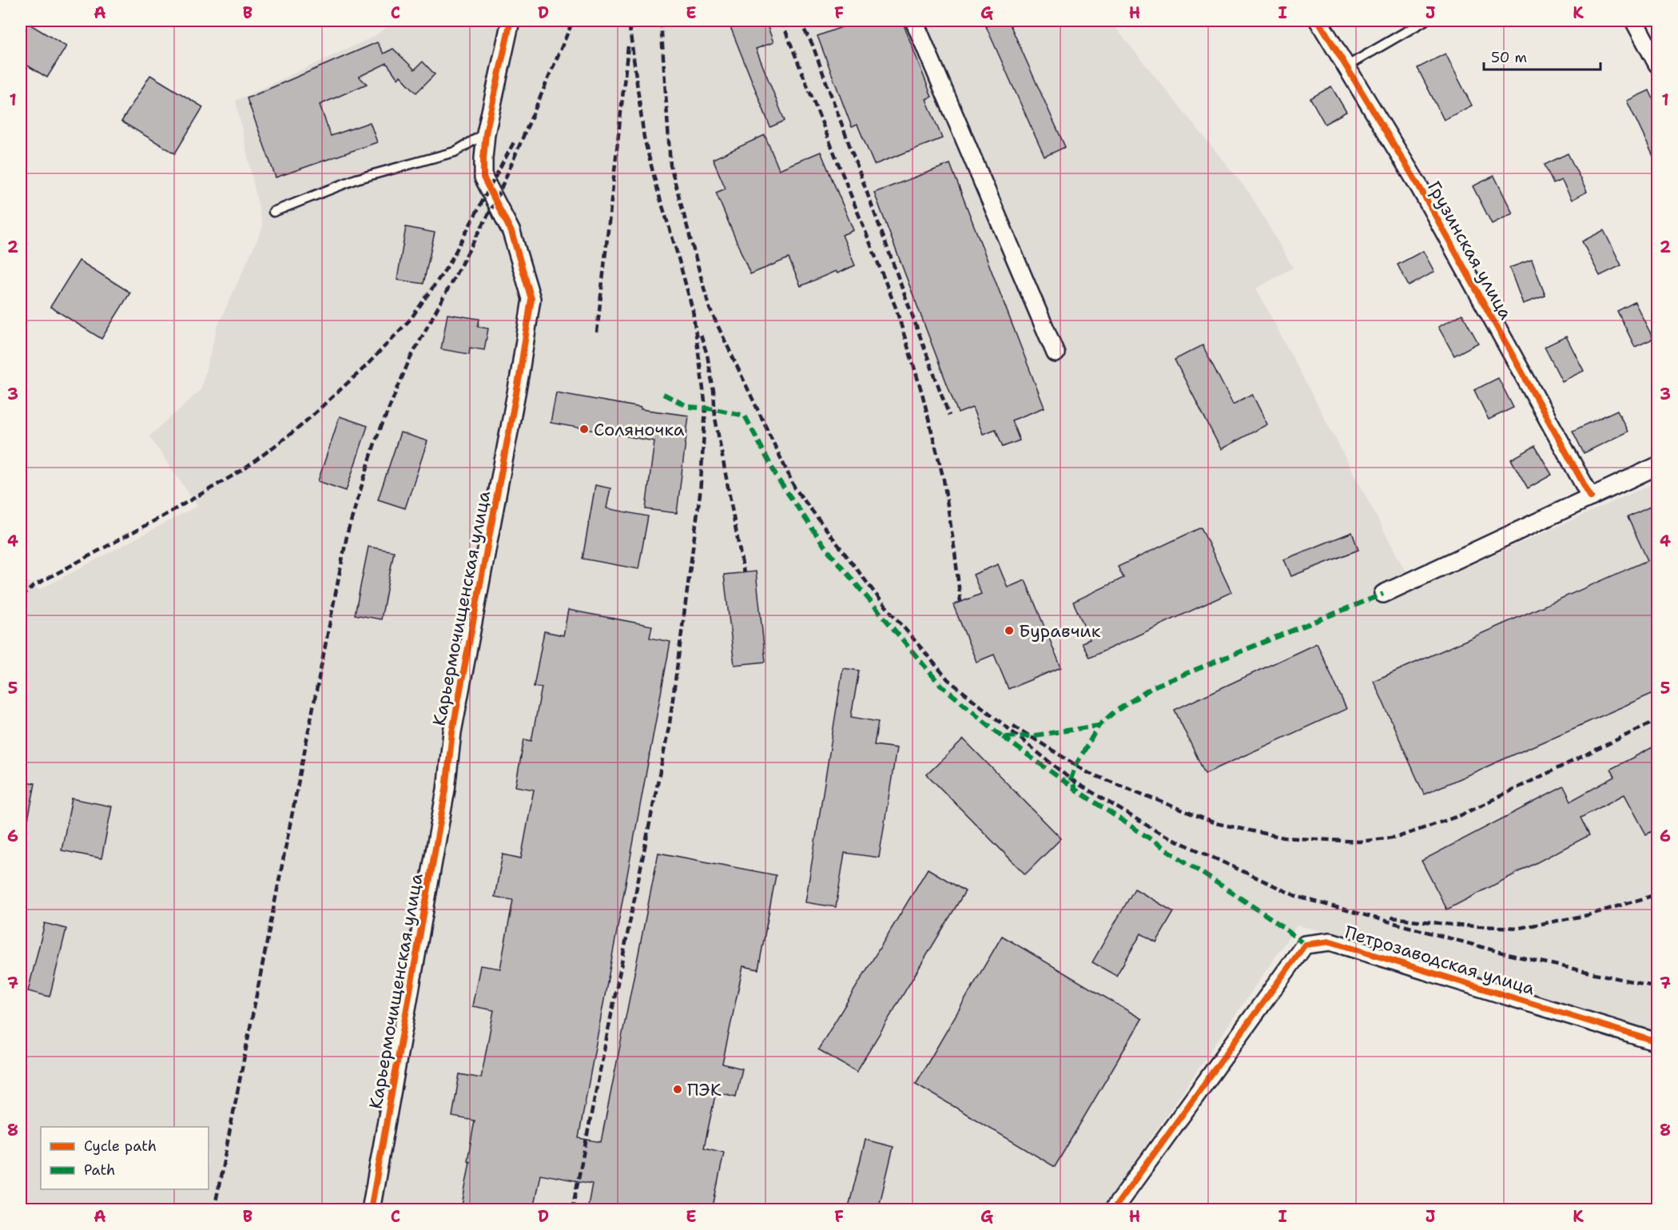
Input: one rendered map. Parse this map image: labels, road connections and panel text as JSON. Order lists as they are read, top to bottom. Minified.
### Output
{"streets":{"street":["Грузинская улица","Карьермочищенская улица","Петрозаводская улица"]},"places":["Соляночка","Буравчик","ПЭК"],"legend":["Cycle path","Path"],"scale_bar":"50 m","grid":{"columns":["A","B","C","D","E","F","G","H","I","J","K"],"rows":["1","2","3","4","5","6","7","8"]}}
